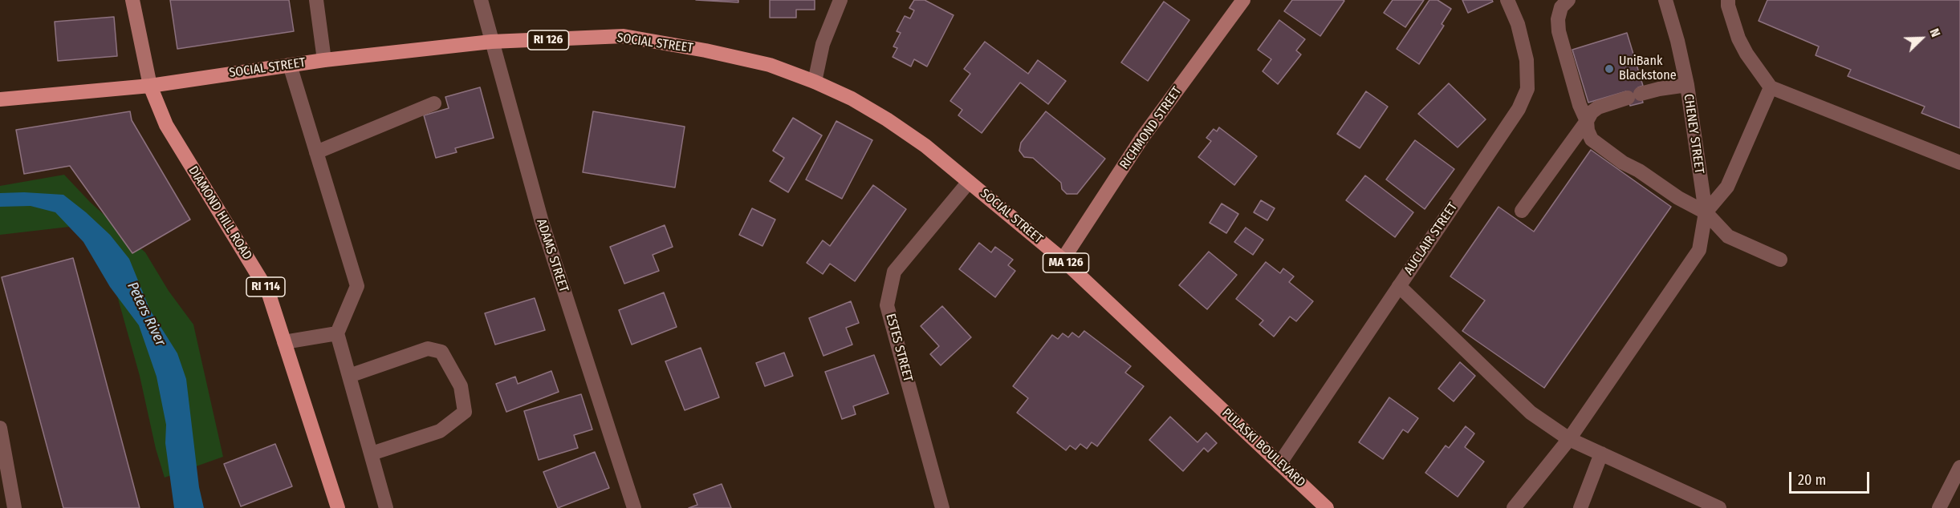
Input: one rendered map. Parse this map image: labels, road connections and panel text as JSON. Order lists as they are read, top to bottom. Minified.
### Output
{"streets":{"main road":["RI 126","SOCIAL STREET","DIAMOND HILL ROAD","MA 126","RI 114","PULASKI BOULEVARD"],"street":["RICHMOND STREET","CHENEY STREET","AUCLAIR STREET","ADAMS STREET","ESTES STREET"]},"crossings":[["SOCIAL STREET","RICHMOND STREET"],["SOCIAL STREET","DIAMOND HILL ROAD"],["SOCIAL STREET","ADAMS STREET"],["SOCIAL STREET","ESTES STREET"],["SOCIAL STREET","PULASKI BOULEVARD"],["AUCLAIR STREET","PULASKI BOULEVARD"]],"water":["Peters River"],"places":["UniBank Blackstone"],"scale_bar":"20 m","north":"top right"}
